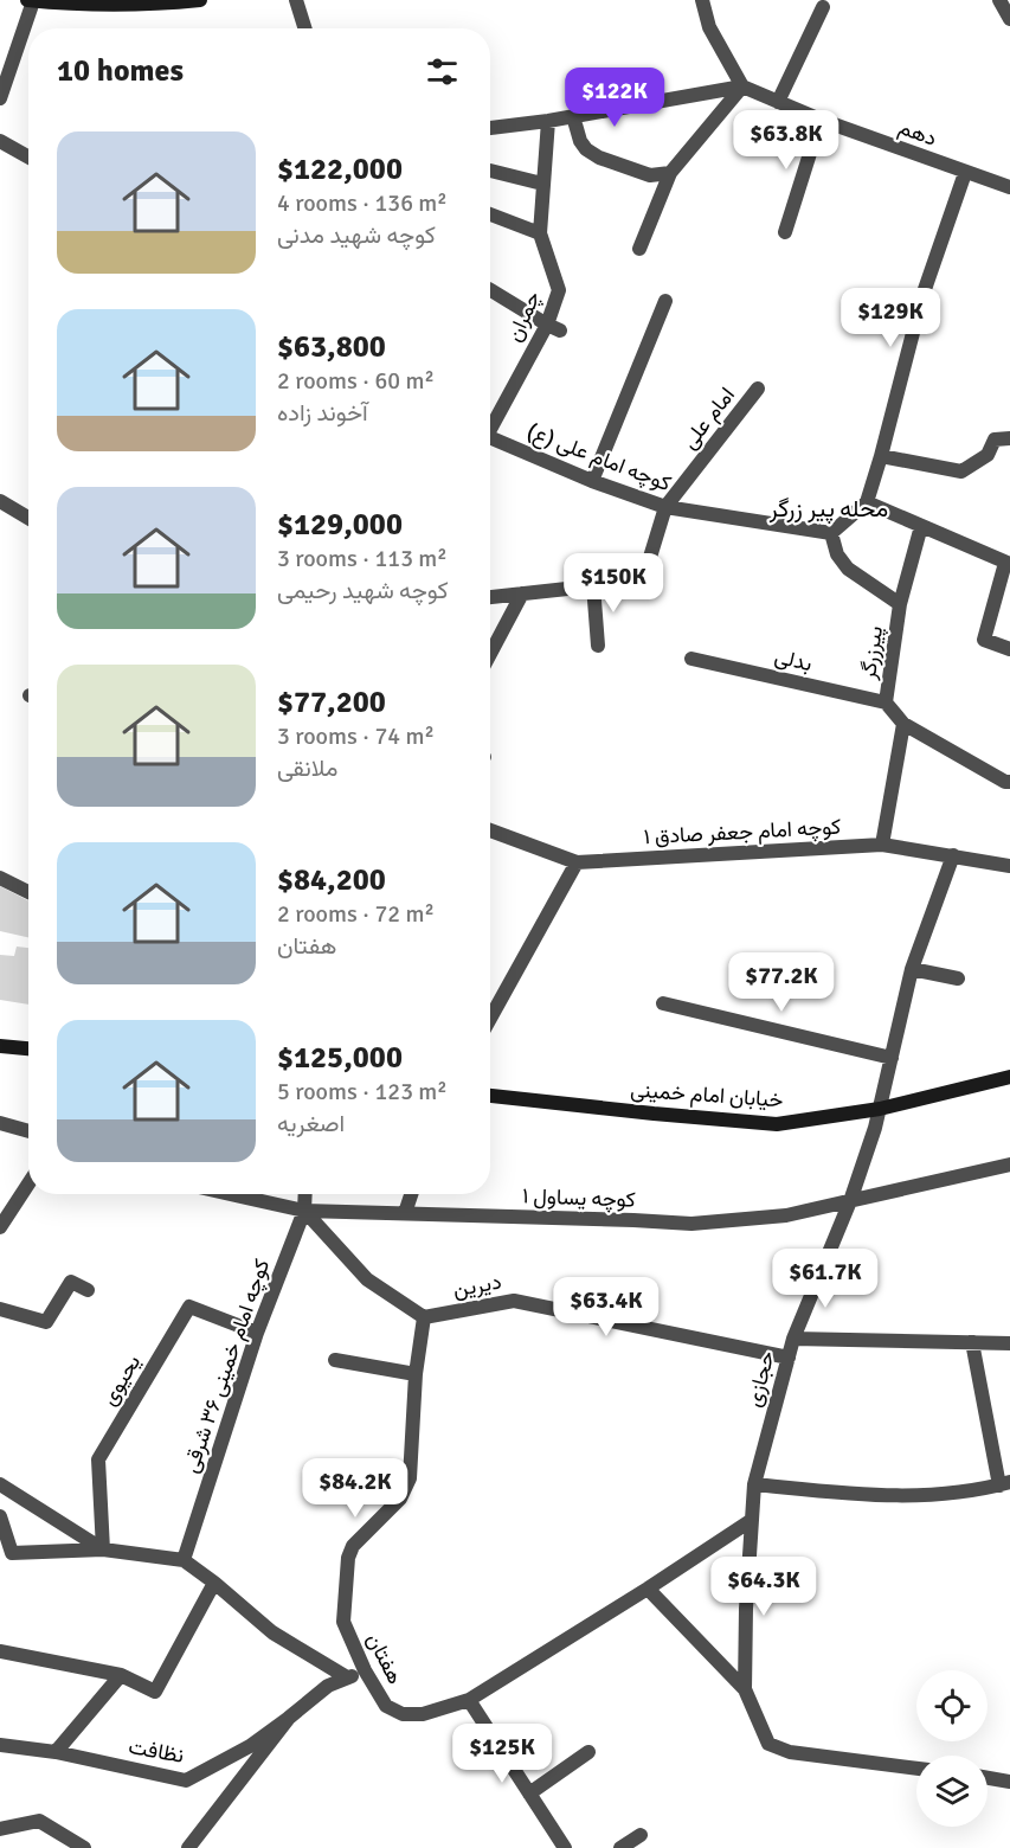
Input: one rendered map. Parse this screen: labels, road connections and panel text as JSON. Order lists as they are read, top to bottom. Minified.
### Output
{"streets":{"main road":["خیابان امام خمینی"],"street":["دهم","چمران","امام علی","کوچه امام علی (ع)","پیرزرگر","بدلی","کوچه امام جعفر صادق ۱","کوچه یساول ۱","دیرین","کوچه امام خمینی ۳۶ شرقی","حجازی","یحیوی","هفتان","نظافت"]},"crossings":[["امام علی","کوچه امام علی (ع)"],["کوچه امام علی (ع)","پیرزرگر"],["پیرزرگر","بدلی"],["کوچه امام جعفر صادق ۱","حجازی"],["خیابان امام خمینی","حجازی"],["کوچه یساول ۱","کوچه امام خمینی ۳۶ شرقی"],["کوچه یساول ۱","حجازی"],["دیرین","حجازی"],["دیرین","هفتان"],["کوچه امام خمینی ۳۶ شرقی","یحیوی"],["حجازی","هفتان"]],"districts":["محله پیر زرگر"],"page":{"heading":"10 homes","price":["$122K","$63.8K","$129K","$150K","$77.2K","$61.7K","$63.4K","$84.2K","$64.3K","$125K"],"list":[{"name":"$122,000","note":"4 rooms · 136 m² · کوچه شهید مدنی"},{"name":"$63,800","note":"2 rooms · 60 m² · آخوند زاده"},{"name":"$129,000","note":"3 rooms · 113 m² · کوچه شهید رحیمی"},{"name":"$77,200","note":"3 rooms · 74 m² · ملانقی"},{"name":"$84,200","note":"2 rooms · 72 m² · هفتان"},{"name":"$125,000","note":"5 rooms · 123 m² · اصغریه"}]}}
